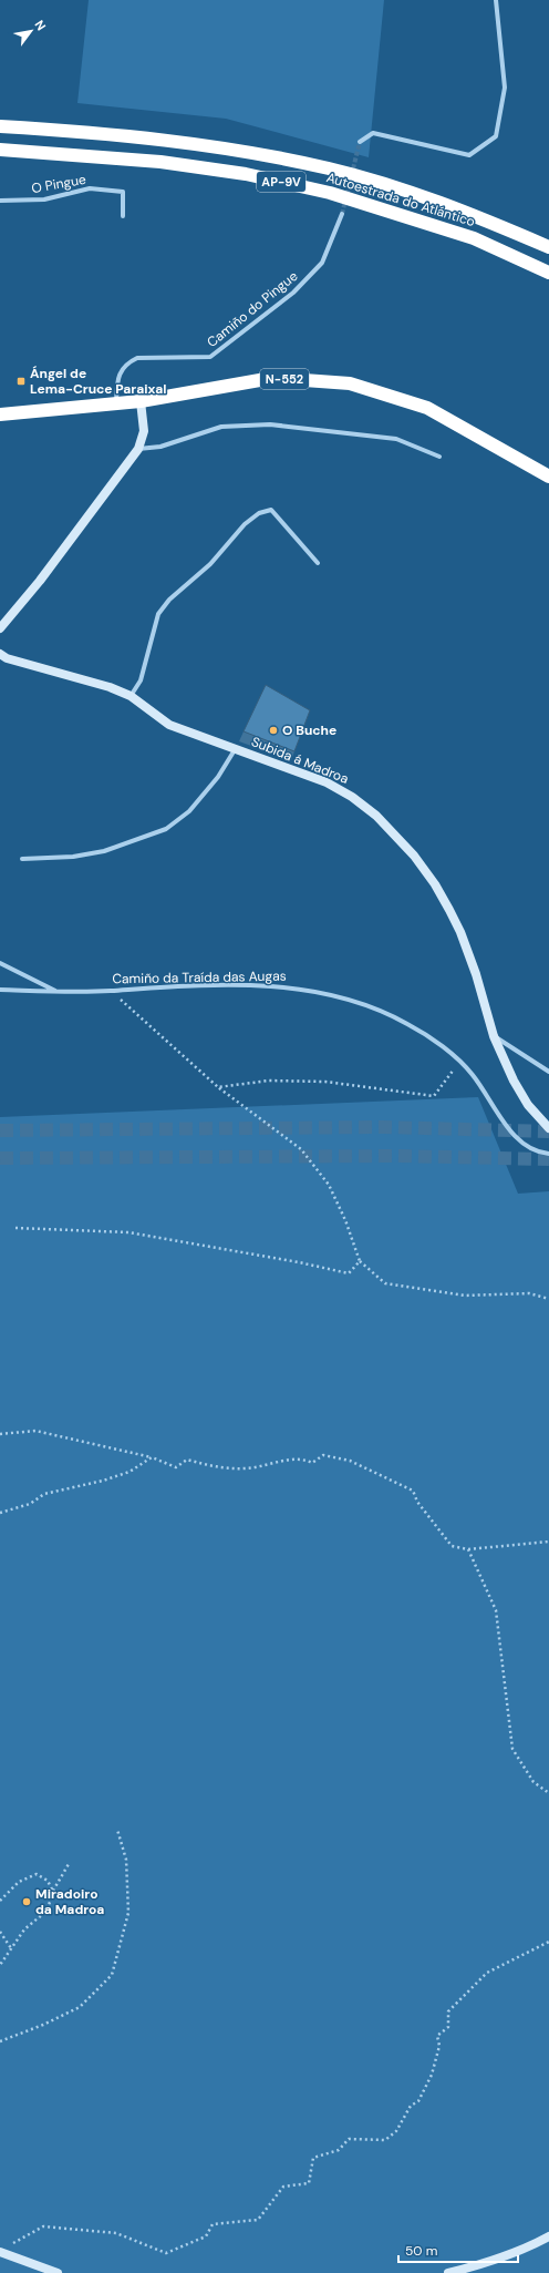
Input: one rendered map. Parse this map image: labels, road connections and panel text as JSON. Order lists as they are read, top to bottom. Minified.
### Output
{"streets":{"highway":["AP-9V","Autoestrada do Atlántico","N-552"],"street":["O Pingue","Camiño do Pingue","Subida á Madroa","Camiño da Traída das Augas"]},"crossings":[["Camiño do Pingue","N-552"]],"places":{"transit":["Ángel de Lema-Cruce Paraixal"],"other":["O Buche","Miradoiro da Madroa"]},"scale_bar":"50 m","north":"top right"}
